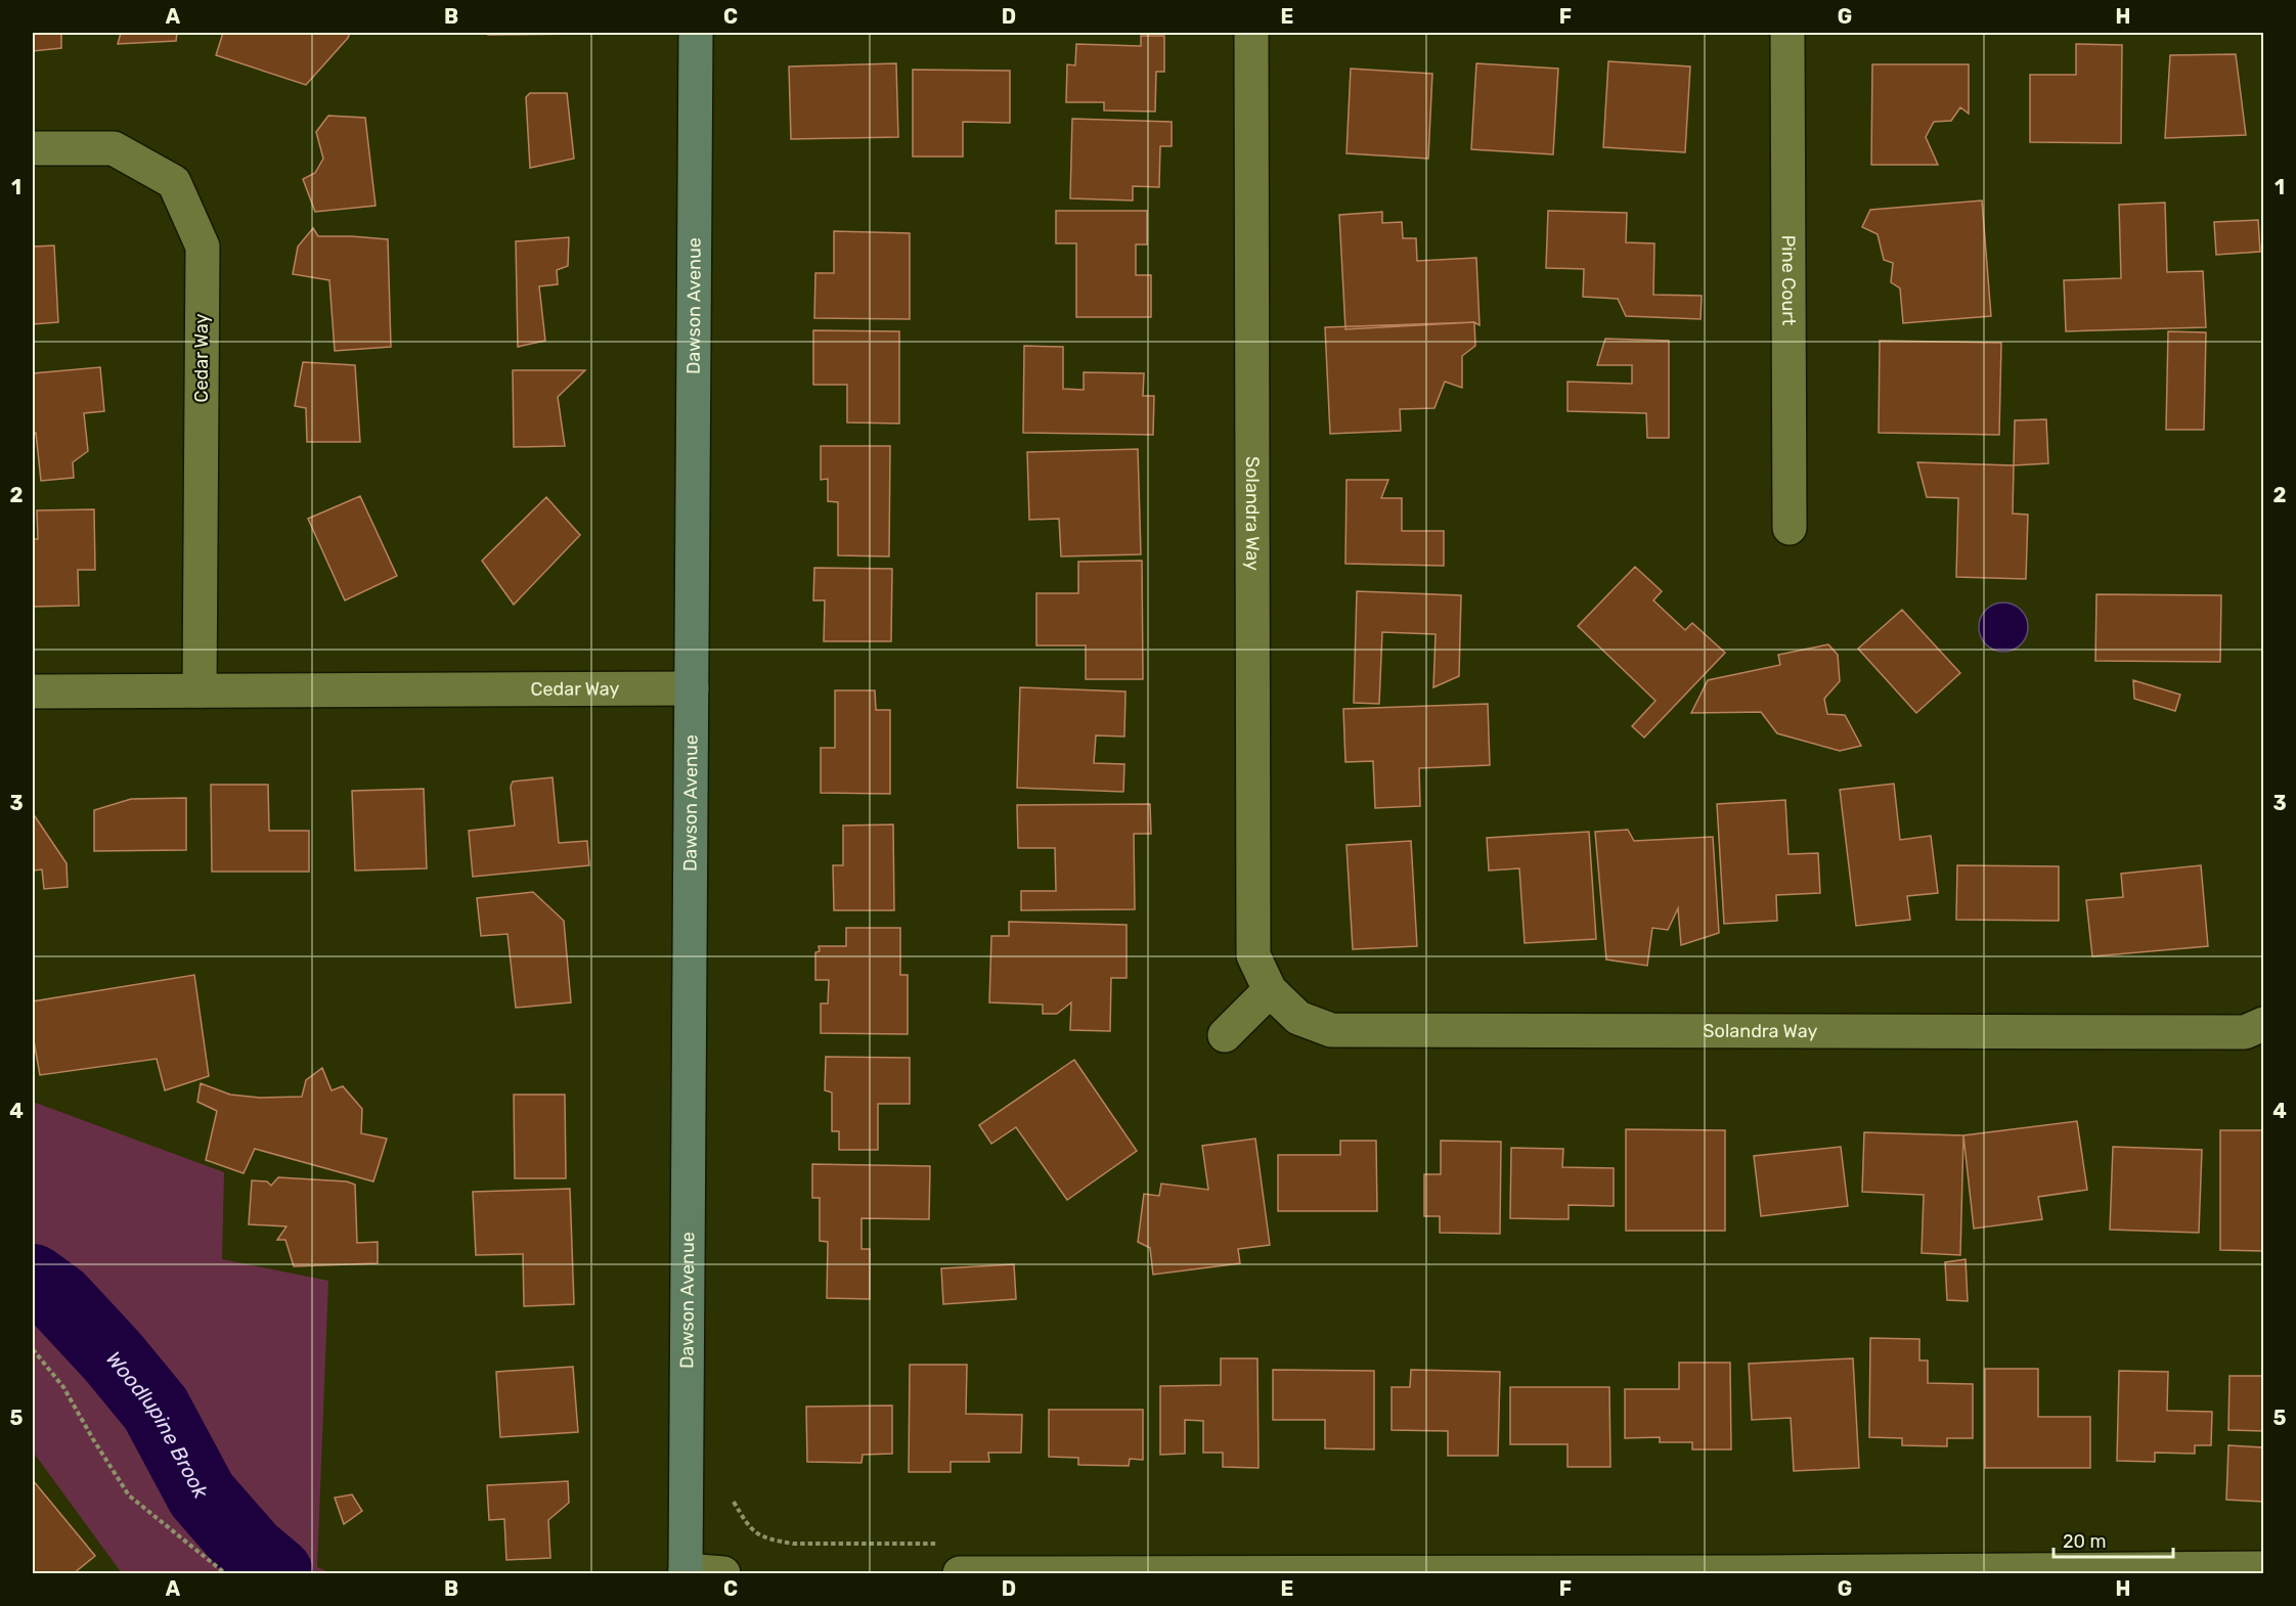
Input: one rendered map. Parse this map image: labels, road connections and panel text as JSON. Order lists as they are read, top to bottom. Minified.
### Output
{"streets":{"main road":["Dawson Avenue"],"street":["Pine Court","Cedar Way","Solandra Way"]},"crossings":[["Dawson Avenue","Cedar Way"]],"water":["Woodlupine Brook"],"scale_bar":"20 m","grid":{"columns":["A","B","C","D","E","F","G","H"],"rows":["1","2","3","4","5"]}}
